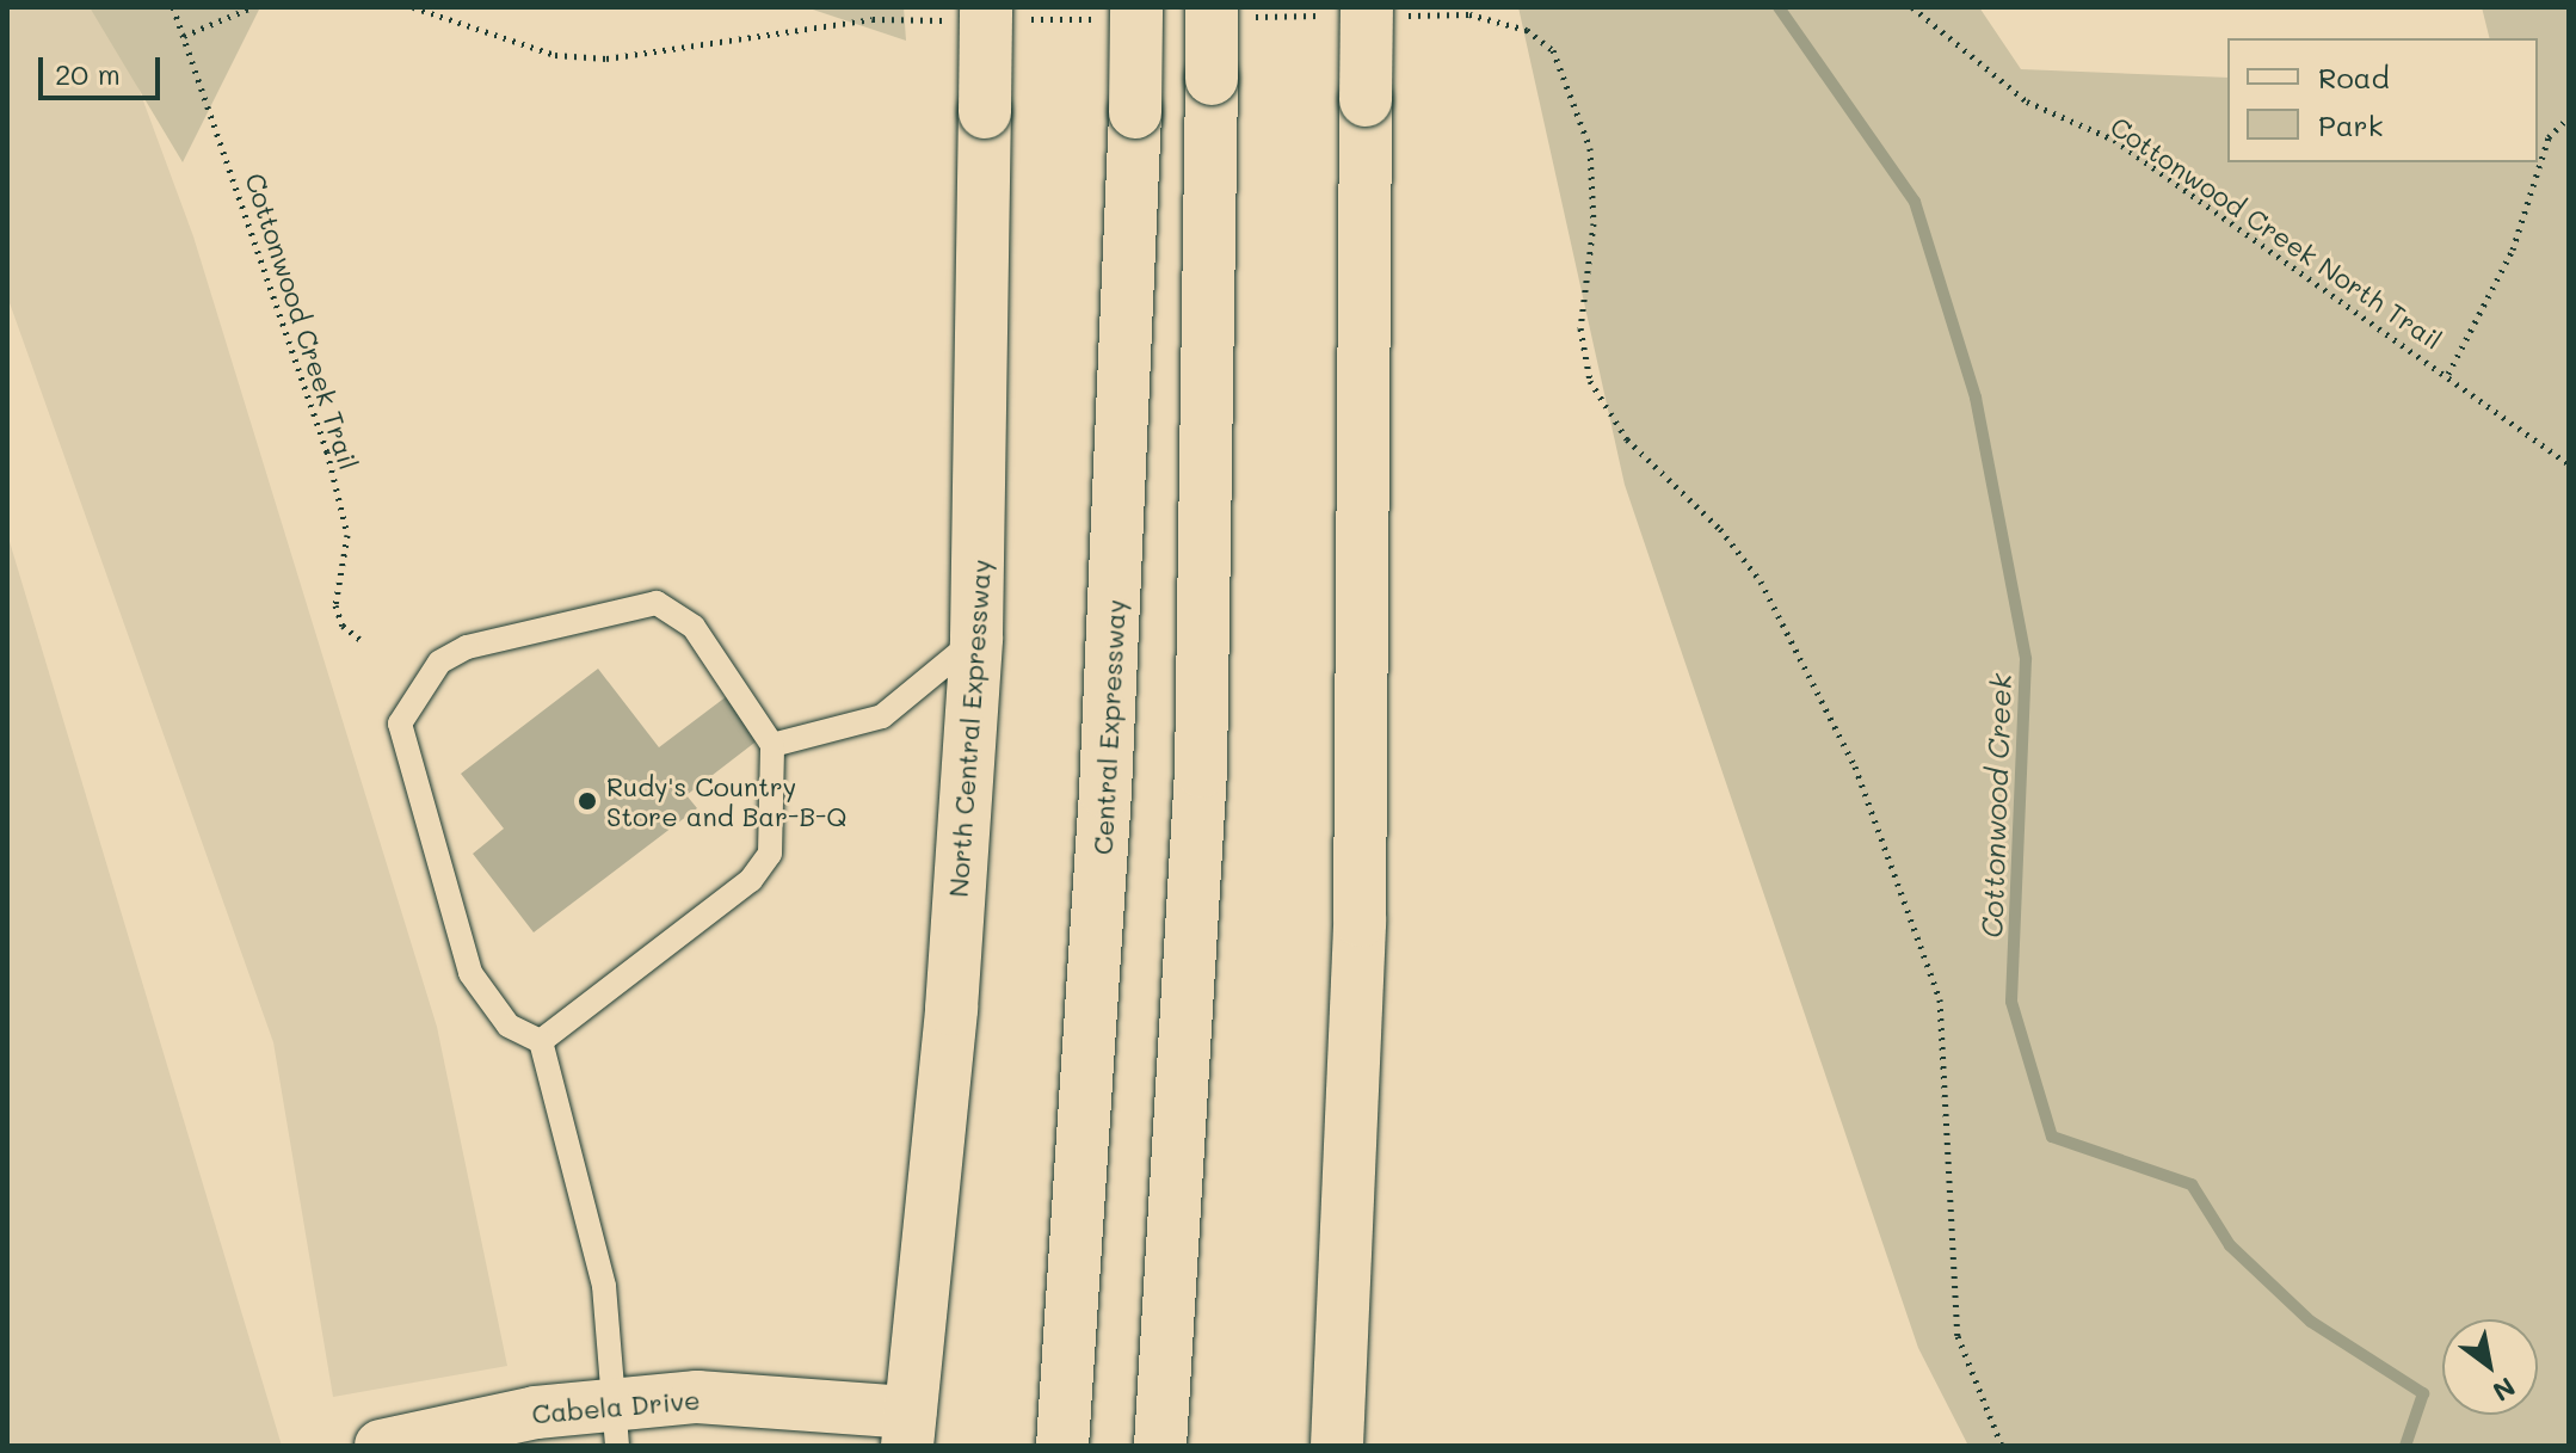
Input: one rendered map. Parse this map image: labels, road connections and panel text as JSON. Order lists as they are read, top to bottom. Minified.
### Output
{"streets":{"main road":["Central Expressway","North Central Expressway","Cabela Drive"],"path":["Cottonwood Creek North Trail","Cottonwood Creek Trail"]},"crossings":[["North Central Expressway","Cabela Drive"]],"water":["Cottonwood Creek"],"places":["Rudy's Country Store and Bar-B-Q"],"legend":["Road","Park"],"scale_bar":"20 m","north":"bottom right"}
